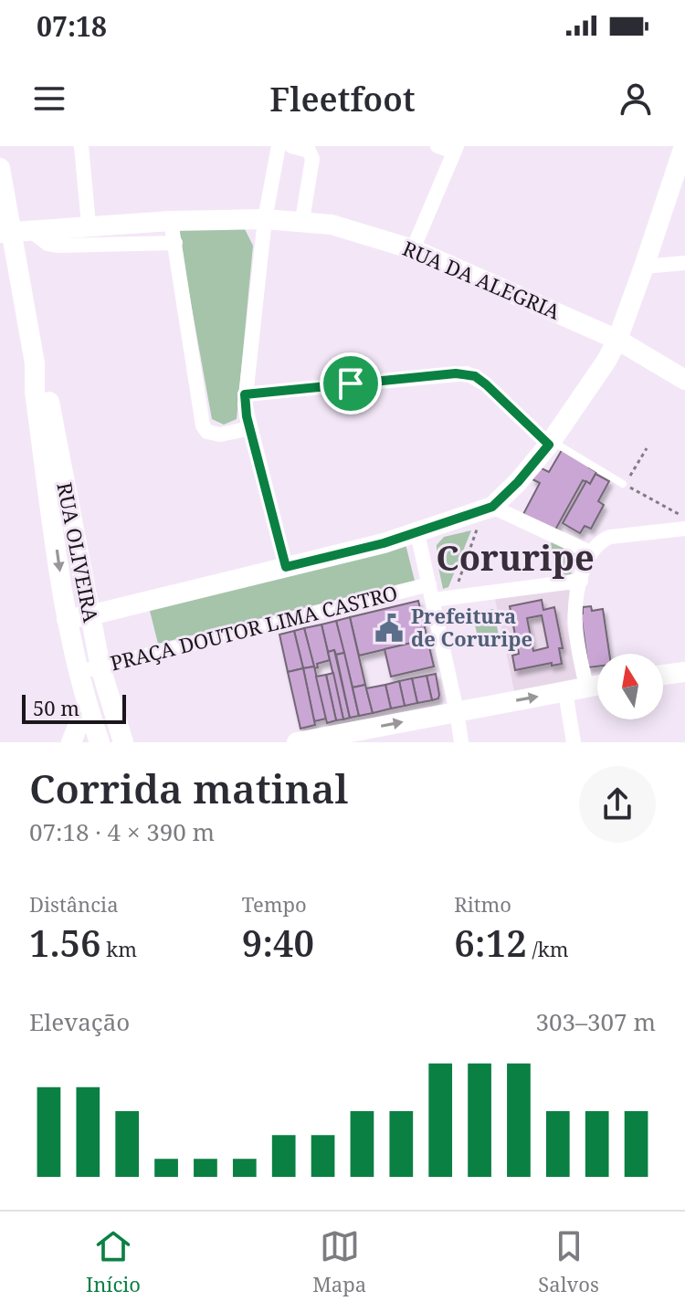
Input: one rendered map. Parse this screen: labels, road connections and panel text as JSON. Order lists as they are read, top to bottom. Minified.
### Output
{"streets":{"street":["RUA DA ALEGRIA","RUA OLIVEIRA","PRAÇA DOUTOR LIMA CASTRO"]},"crossings":[["RUA DA ALEGRIA","RUA OLIVEIRA"],["RUA OLIVEIRA","PRAÇA DOUTOR LIMA CASTRO"]],"districts":["Coruripe"],"places":{"public building":["Prefeitura de Coruripe"]},"scale_bar":"50 m","north":"top","page":{"status":"07:18","header":"Fleetfoot","scale":"50 m","heading":["Corrida matinal","07:18 · 4 × 390 m"],"stats":[["Distância","1.56 km"],["Tempo","9:40"],["Ritmo","6:12 /km"]],"chart":["Elevação","303–307 m"],"tabs":["Início","Mapa","Salvos"]}}
